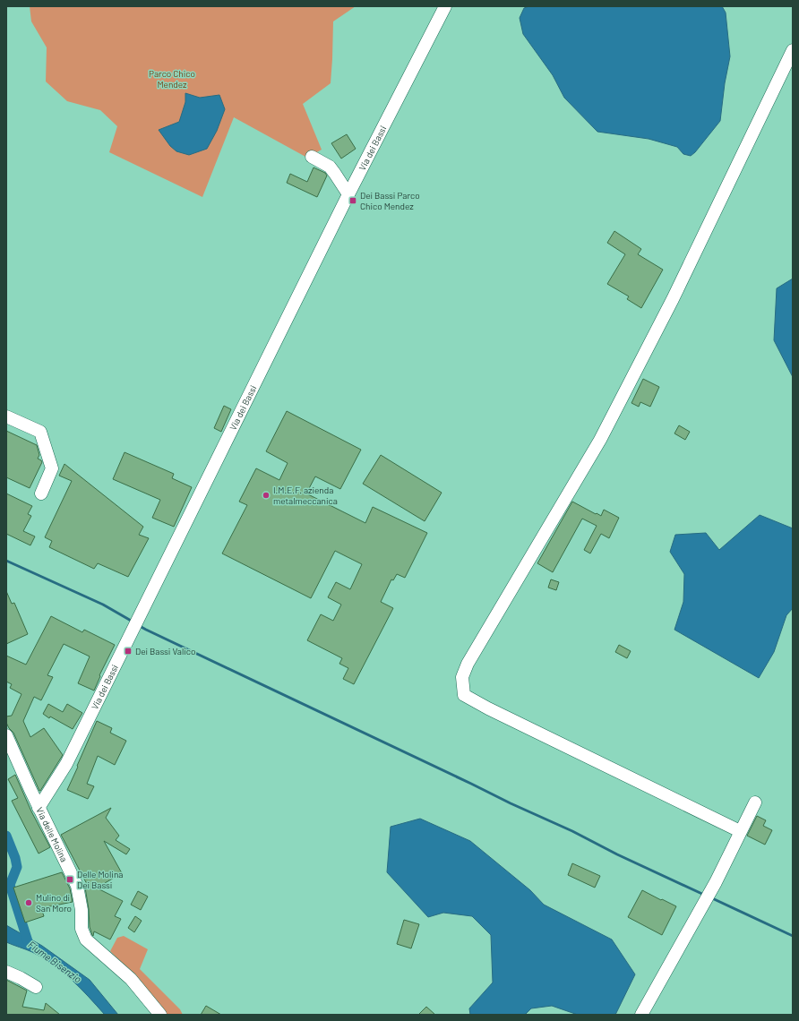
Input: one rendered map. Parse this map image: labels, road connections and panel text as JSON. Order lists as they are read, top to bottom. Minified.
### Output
{"streets":{"street":["Via dei Bassi","Via delle Molina"]},"crossings":[["Via dei Bassi","Via delle Molina"]],"water":["Fiume Bisenzio"],"parks":["Parco Chico Mendez"],"places":{"transit":["Dei Bassi Parco Chico Mendez","Dei Bassi Valico","Delle Molina Dei Bassi"],"other":["I.M.E.F. azienda metalmeccanica","Mulino di San Moro"]}}
